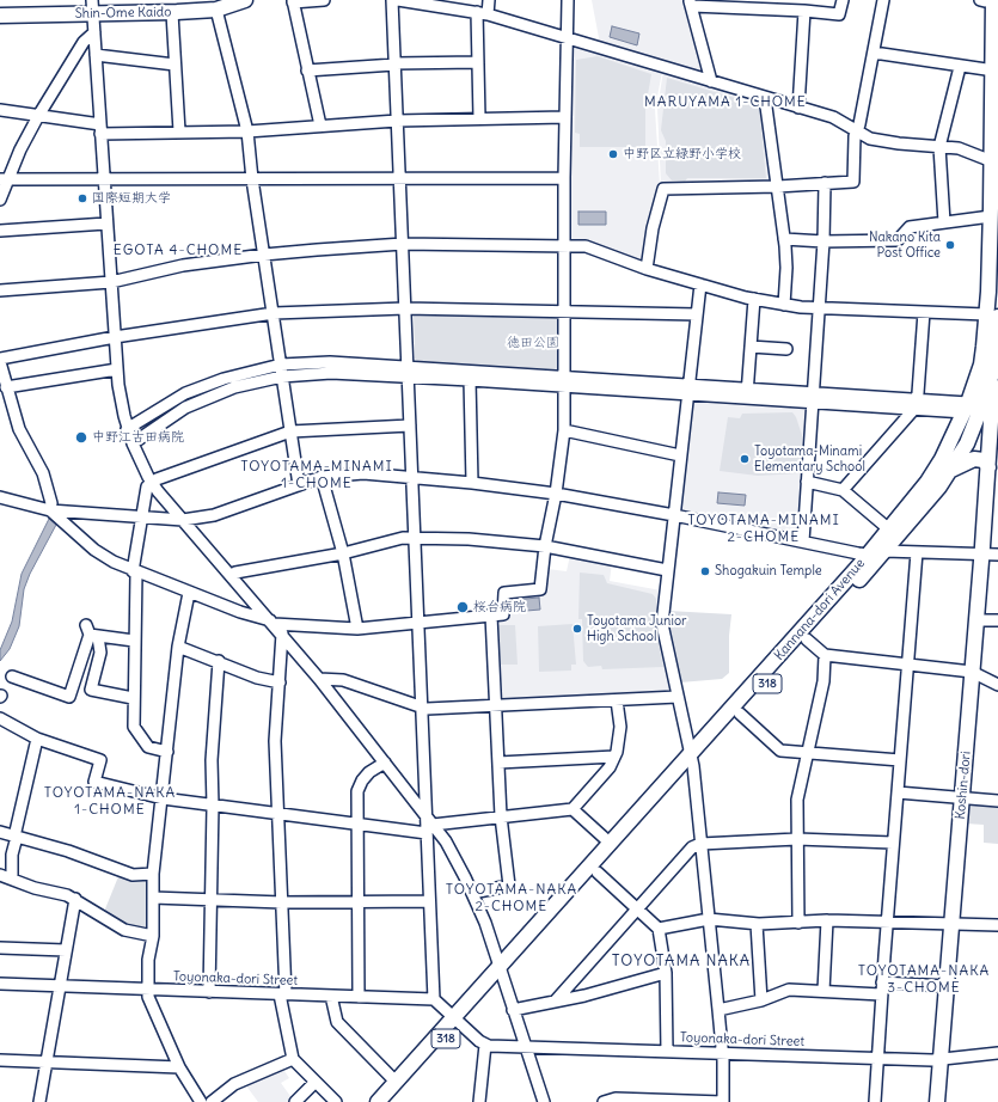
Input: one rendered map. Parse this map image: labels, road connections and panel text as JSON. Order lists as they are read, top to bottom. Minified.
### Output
{"streets":{"main road":["Shin-Ome Kaido","Kannana-dori Avenue","318","Koshin-dori"],"street":["Toyonaka-dori Street"]},"crossings":[["Kannana-dori Avenue","Koshin-dori"],["Koshin-dori","Toyonaka-dori Street"]],"districts":["MARUYAMA 1-CHOME","EGOTA 4-CHOME","TOYOTAMA-MINAMI 1-CHOME","TOYOTAMA-MINAMI 2-CHOME","TOYOTAMA-NAKA 1-CHOME","TOYOTAMA-NAKA 2-CHOME","TOYOTAMA NAKA","TOYOTAMA-NAKA 3-CHOME"],"parks":["徳田公園"],"places":["中野区立緑野小学校","国際短期大学","Nakano Kita Post Office","中野江古田病院","Toyotama-Minami Elementary School","Shogakuin Temple","桜台病院","Toyotama Junior High School"]}
